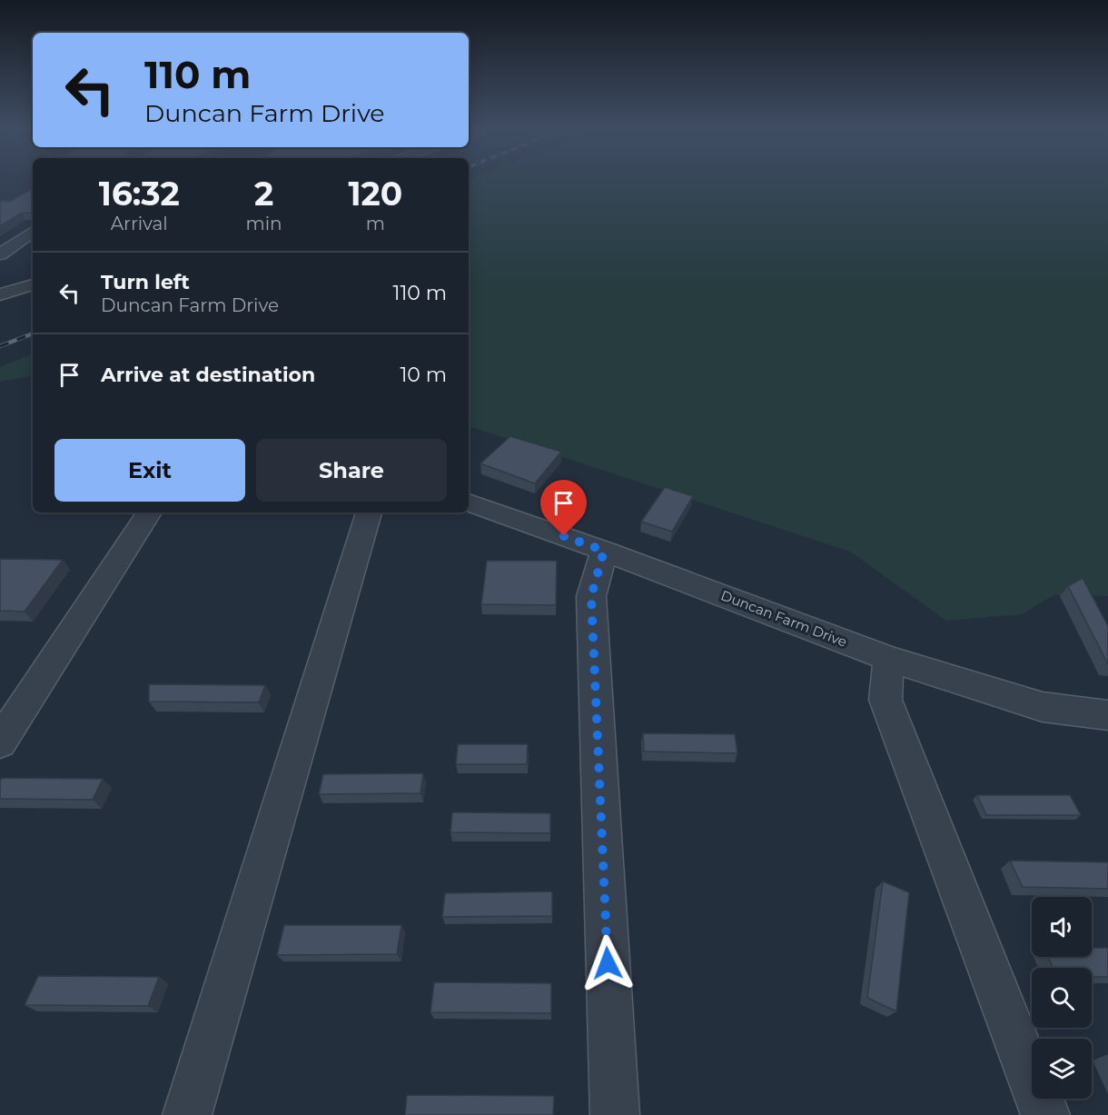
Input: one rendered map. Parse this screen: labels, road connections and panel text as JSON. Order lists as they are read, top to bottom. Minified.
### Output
{"streets":{"street":["Duncan Farm Drive"]},"page":{"turn":["110 m","Duncan Farm Drive"],"eta":["16:32","Arrival","2","min","120","m"],"list":[{"name":"Turn left","note":"Duncan Farm Drive","value":"110 m"},{"name":"Arrive at destination","value":"10 m"}],"buttons":["Exit","Share"]}}
